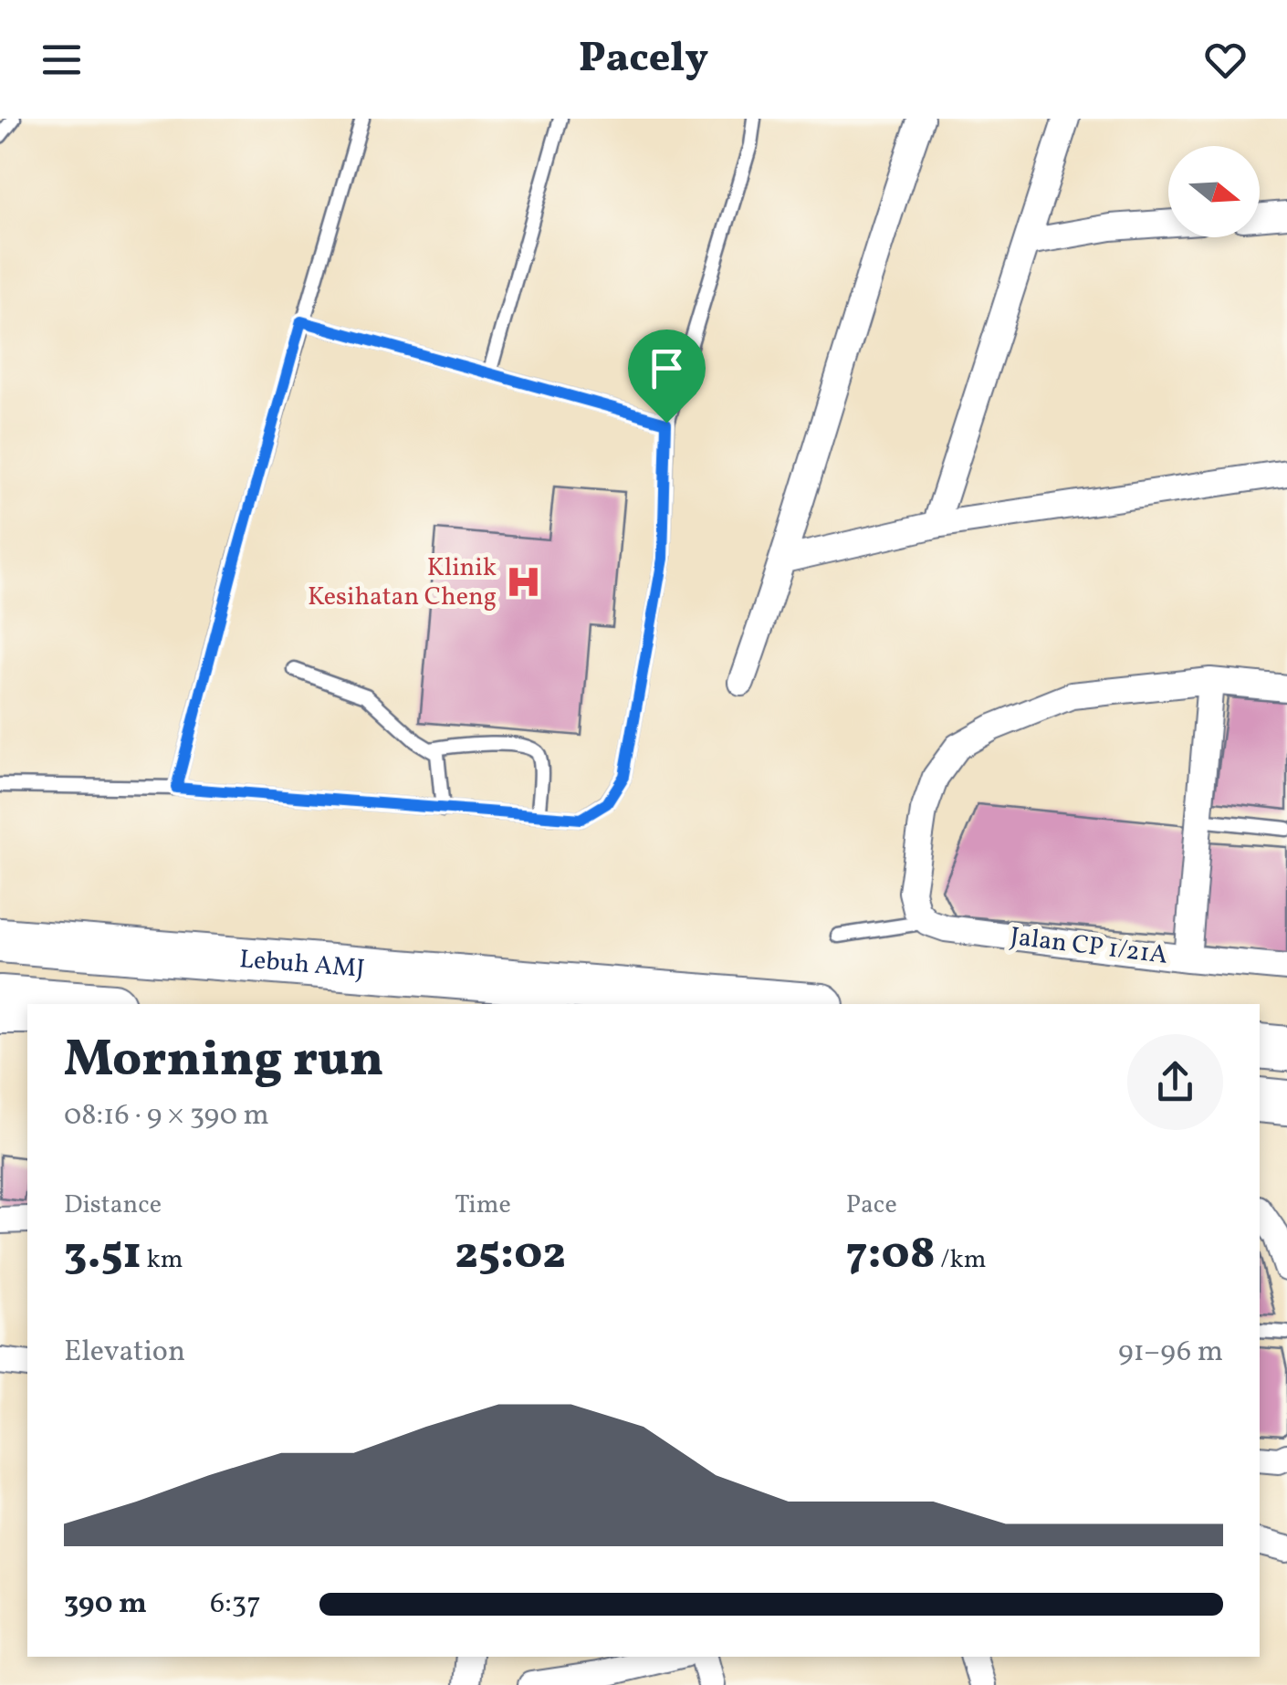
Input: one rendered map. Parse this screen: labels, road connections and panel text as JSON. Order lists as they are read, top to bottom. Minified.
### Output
{"streets":{"highway":["Lebuh AMJ"],"street":["Jalan CP 1/21A"]},"places":{"hospital":["Klinik Kesihatan Cheng"]},"north":"right","page":{"header":"Pacely","heading":["Morning run","08:16 · 9 × 390 m"],"stats":[["Distance","3.51 km"],["Time","25:02"],["Pace","7:08 /km"]],"chart":["Elevation","91–96 m"],"list":[{"name":"390 m","note":"6:37"}]}}
